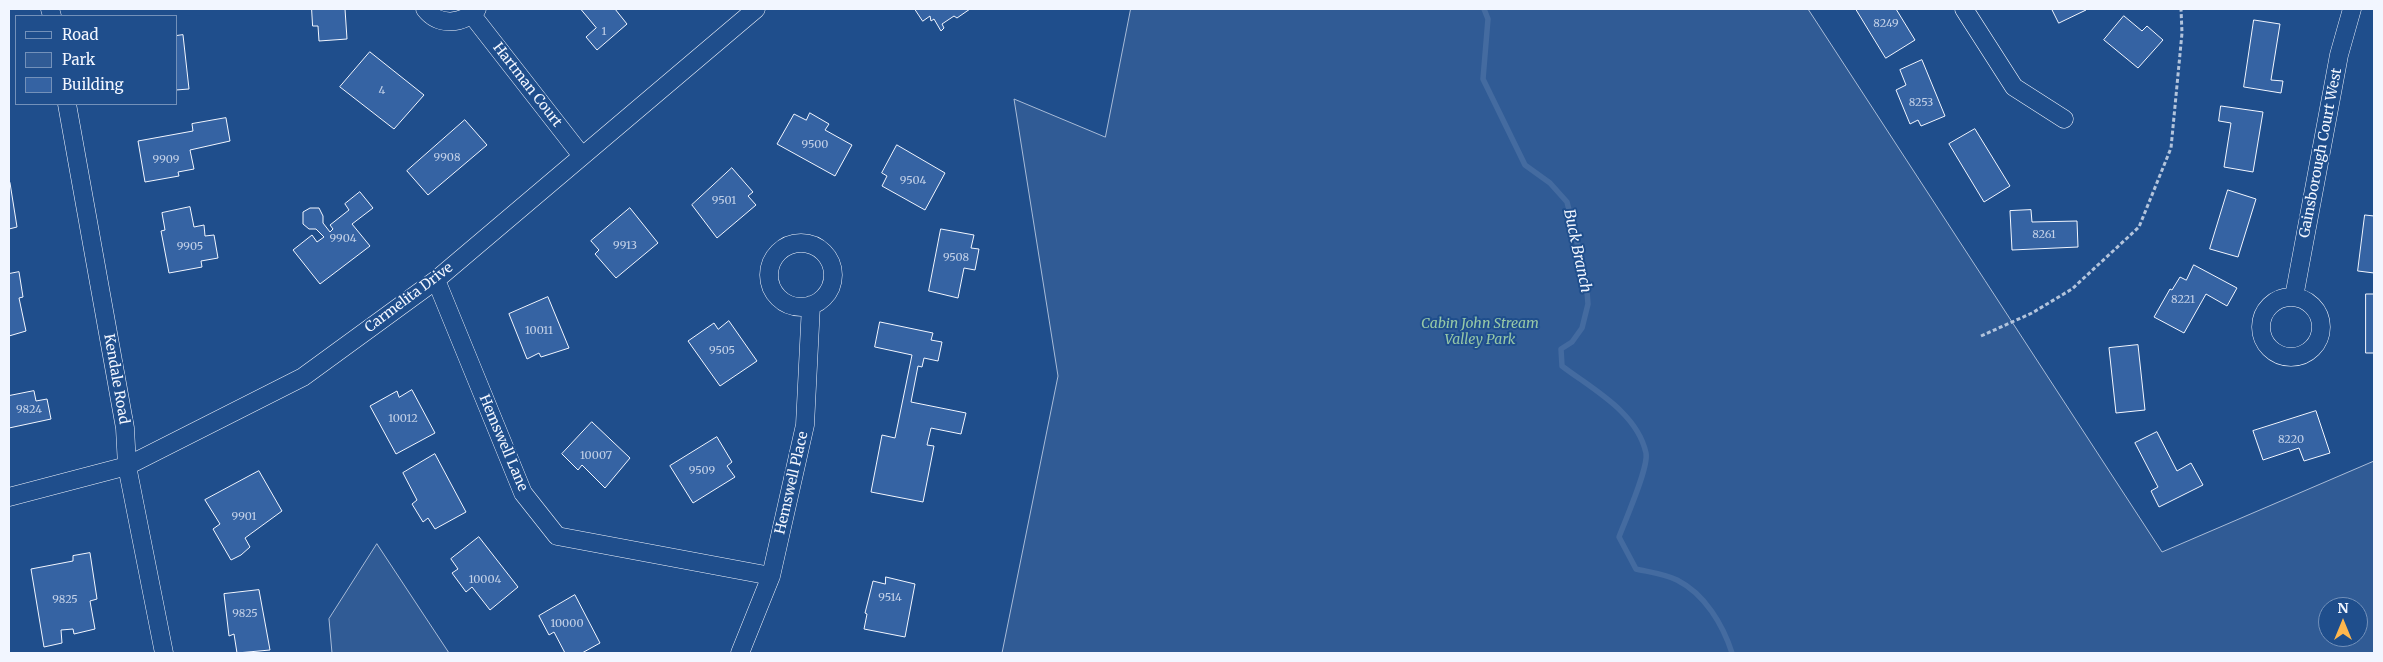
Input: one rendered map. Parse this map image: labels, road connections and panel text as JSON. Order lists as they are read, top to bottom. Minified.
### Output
{"streets":{"street":["Hartman Court","Gainsborough Court West","Carmelita Drive","Kendale Road","Hemswell Lane","Hemswell Place"]},"crossings":[["Hartman Court","Carmelita Drive"],["Carmelita Drive","Kendale Road"],["Carmelita Drive","Hemswell Lane"],["Hemswell Lane","Hemswell Place"]],"water":["Buck Branch"],"parks":["Cabin John Stream Valley Park"],"house_numbers":["8249","1","4","8253","9500","9908","9909","9504","9501","8261","9904","9913","9905","9508","8221","10011","9505","9824","10012","8220","10007","9509","9901","10004","9514","9825","9825","10000"],"legend":["Road","Park","Building"],"north":"top"}
